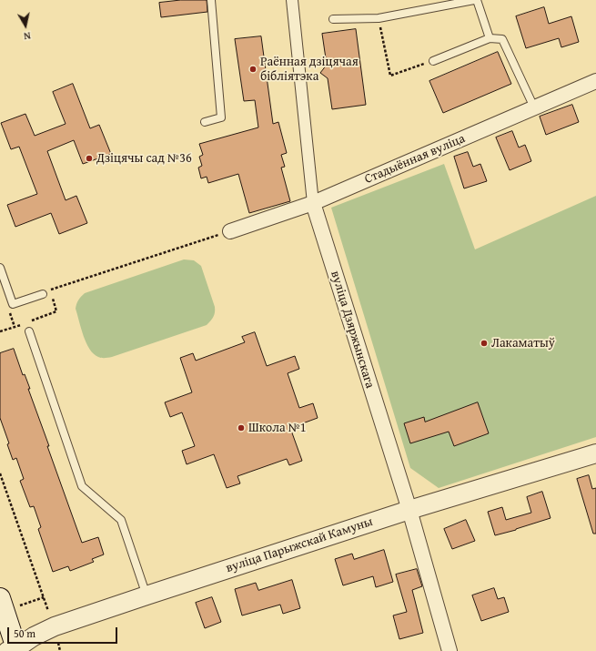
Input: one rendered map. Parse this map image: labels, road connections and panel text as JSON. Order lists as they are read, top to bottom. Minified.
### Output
{"streets":{"street":["Стадыённая вуліца","вуліца Дзяржынскага","вуліца Парыжскай Камуны"]},"crossings":[["Стадыённая вуліца","вуліца Дзяржынскага"],["вуліца Дзяржынскага","вуліца Парыжскай Камуны"]],"places":["Раённая дзіцячая бібліятэка","Дзіцячы сад №36","Лакаматыў","Школа №1"],"scale_bar":"50 m","north":"bottom"}
